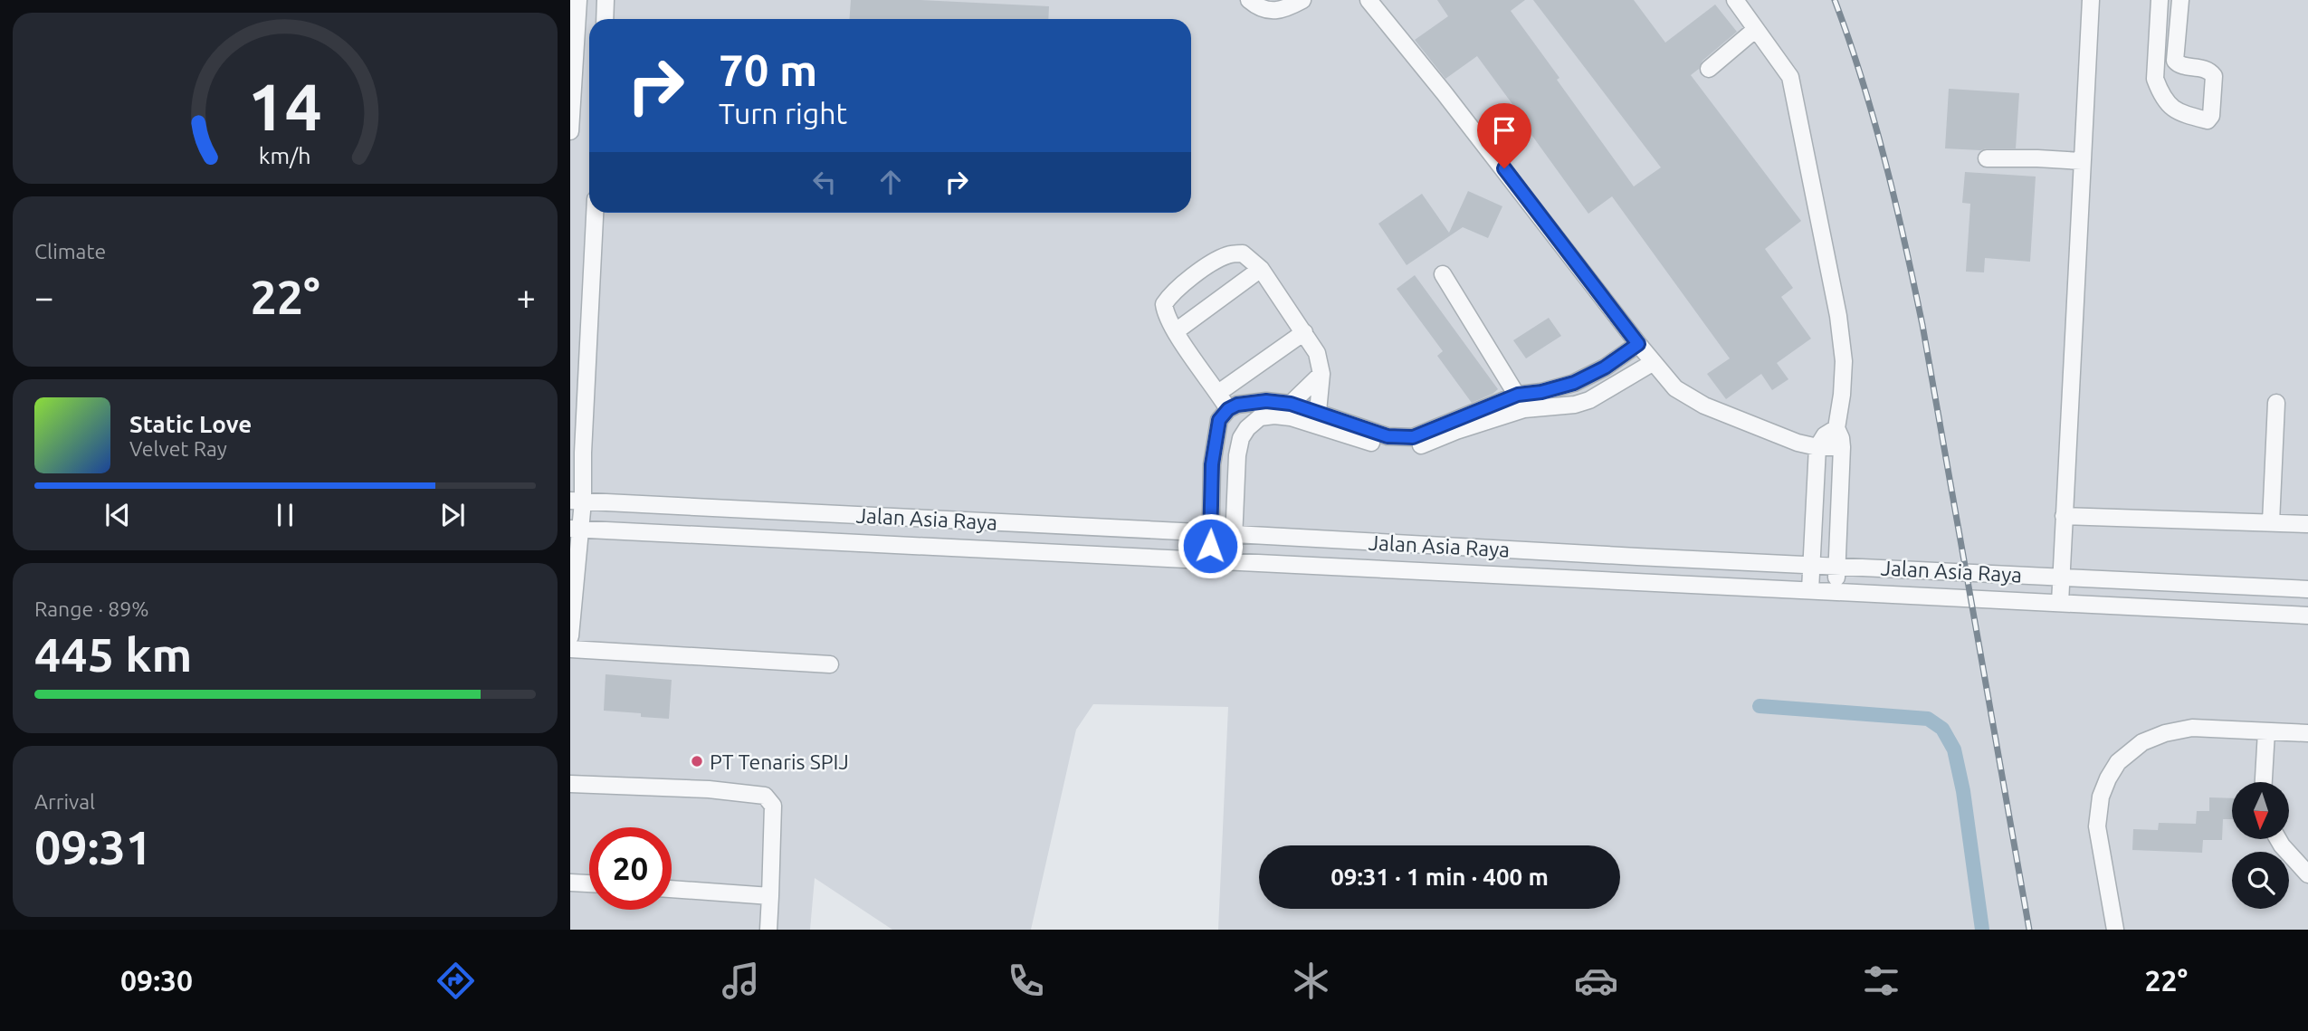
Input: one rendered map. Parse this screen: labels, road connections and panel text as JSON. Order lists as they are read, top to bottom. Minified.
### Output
{"streets":{"street":["Jalan Asia Raya"]},"places":["PT Tenaris SPIJ"],"north":"bottom","page":{"turn":["70 m","Turn right"],"tile":["Climate",["Range · 89%","445 km"],["Arrival","09:31"]],"heat":["−","22°","+"],"song":["Static Love","Velvet Ray"],"limit":"20","trip":"09:31 · 1 min · 400 m","tabs":["09:30","22°"],"gauge":["14","km/h"]}}
